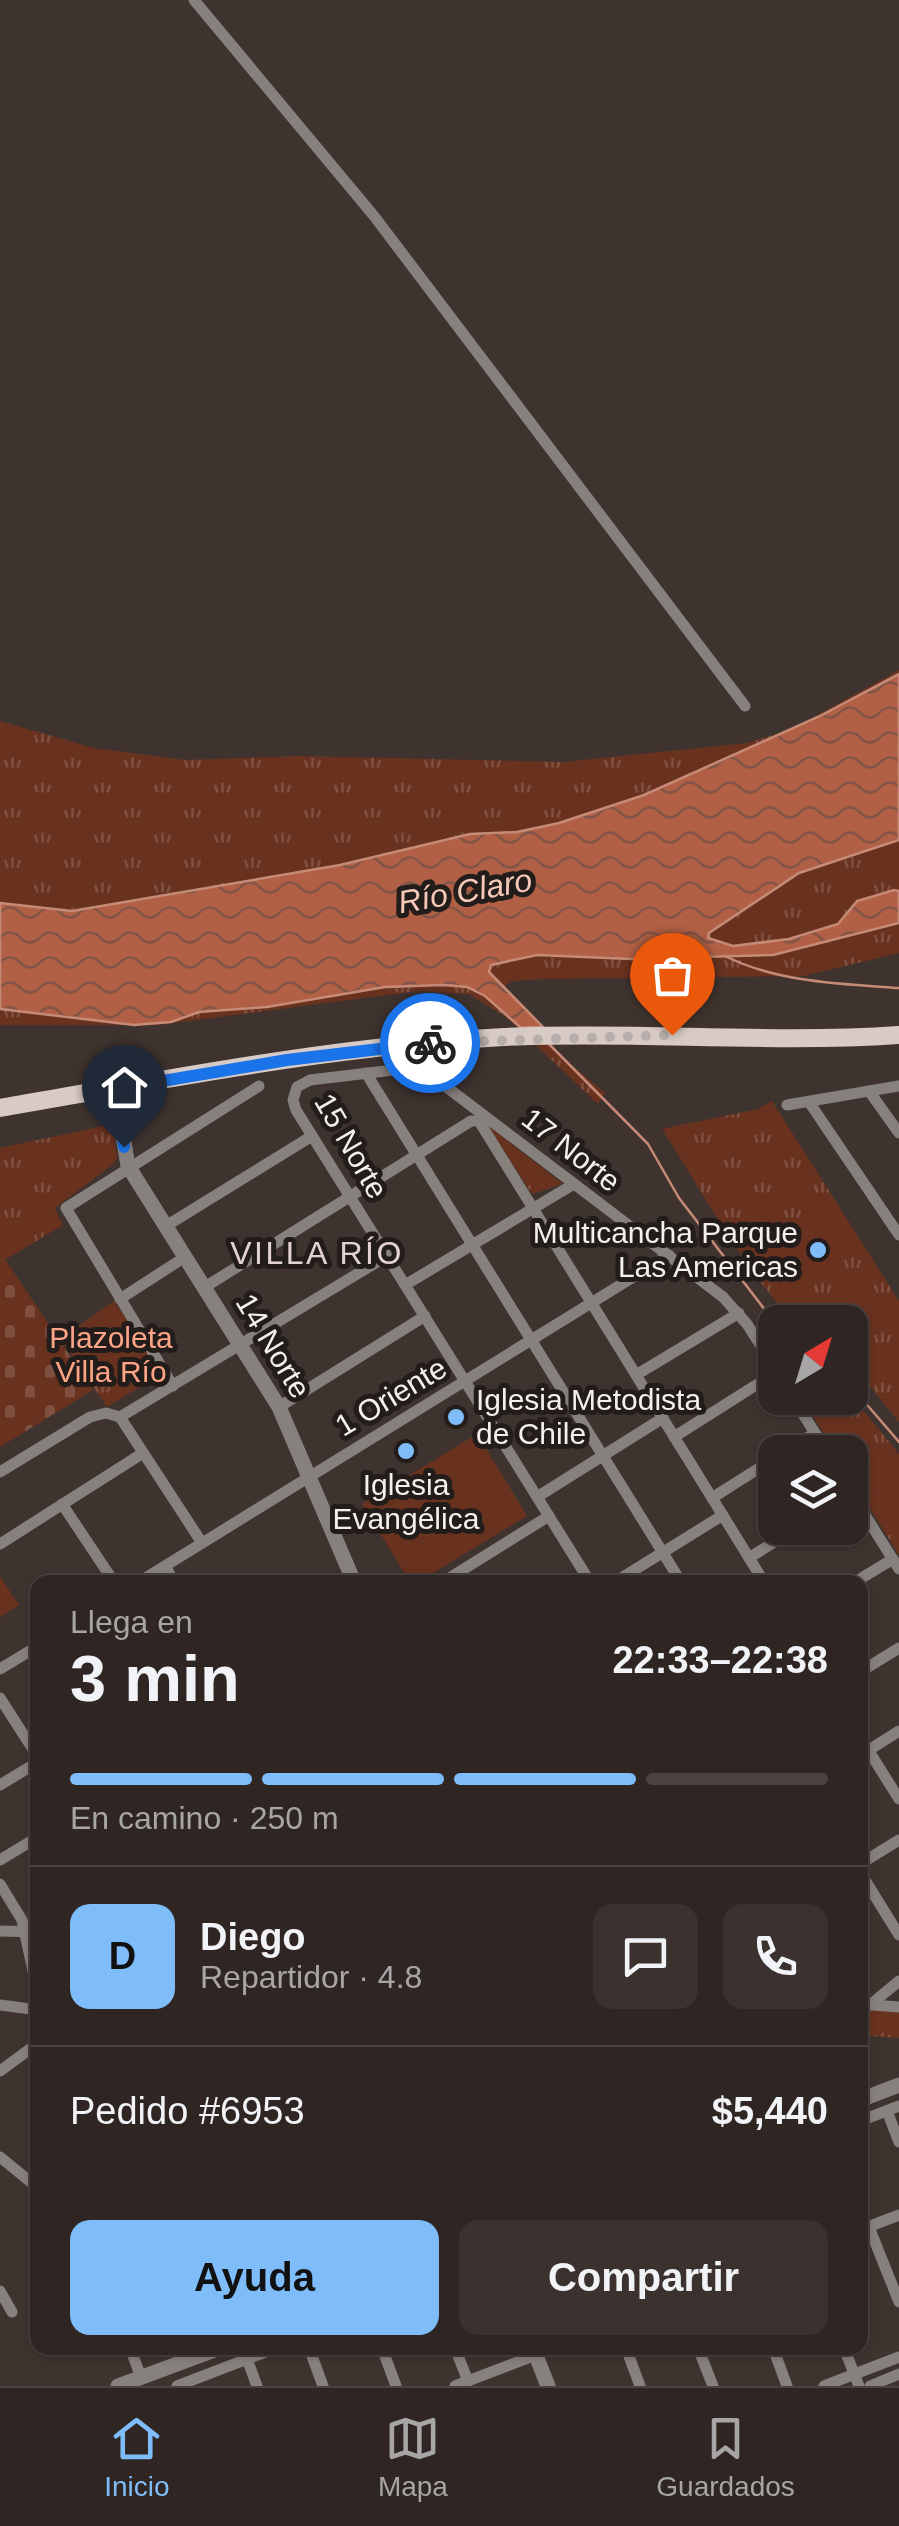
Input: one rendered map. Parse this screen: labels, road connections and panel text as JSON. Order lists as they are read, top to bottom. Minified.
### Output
{"streets":{"street":["15 Norte","17 Norte","14 Norte","1 Oriente"]},"crossings":[["15 Norte","17 Norte"],["15 Norte","1 Oriente"],["17 Norte","1 Oriente"],["14 Norte","1 Oriente"]],"districts":["VILLA RÍO"],"water":["Río Claro"],"parks":["Plazoleta Villa Río"],"places":["Multicancha Parque Las Americas","Iglesia Metodista de Chile","Iglesia Evangélica"],"north":"top right","page":{"heading":["3 min","Llega en","22:33–22:38"],"panel":["Diego","Repartidor · 4.8","Pedido #6953","$5,440"],"bar":"En camino · 250 m","round":"D","buttons":["Ayuda","Compartir"],"tabs":["Inicio","Mapa","Guardados"]}}
